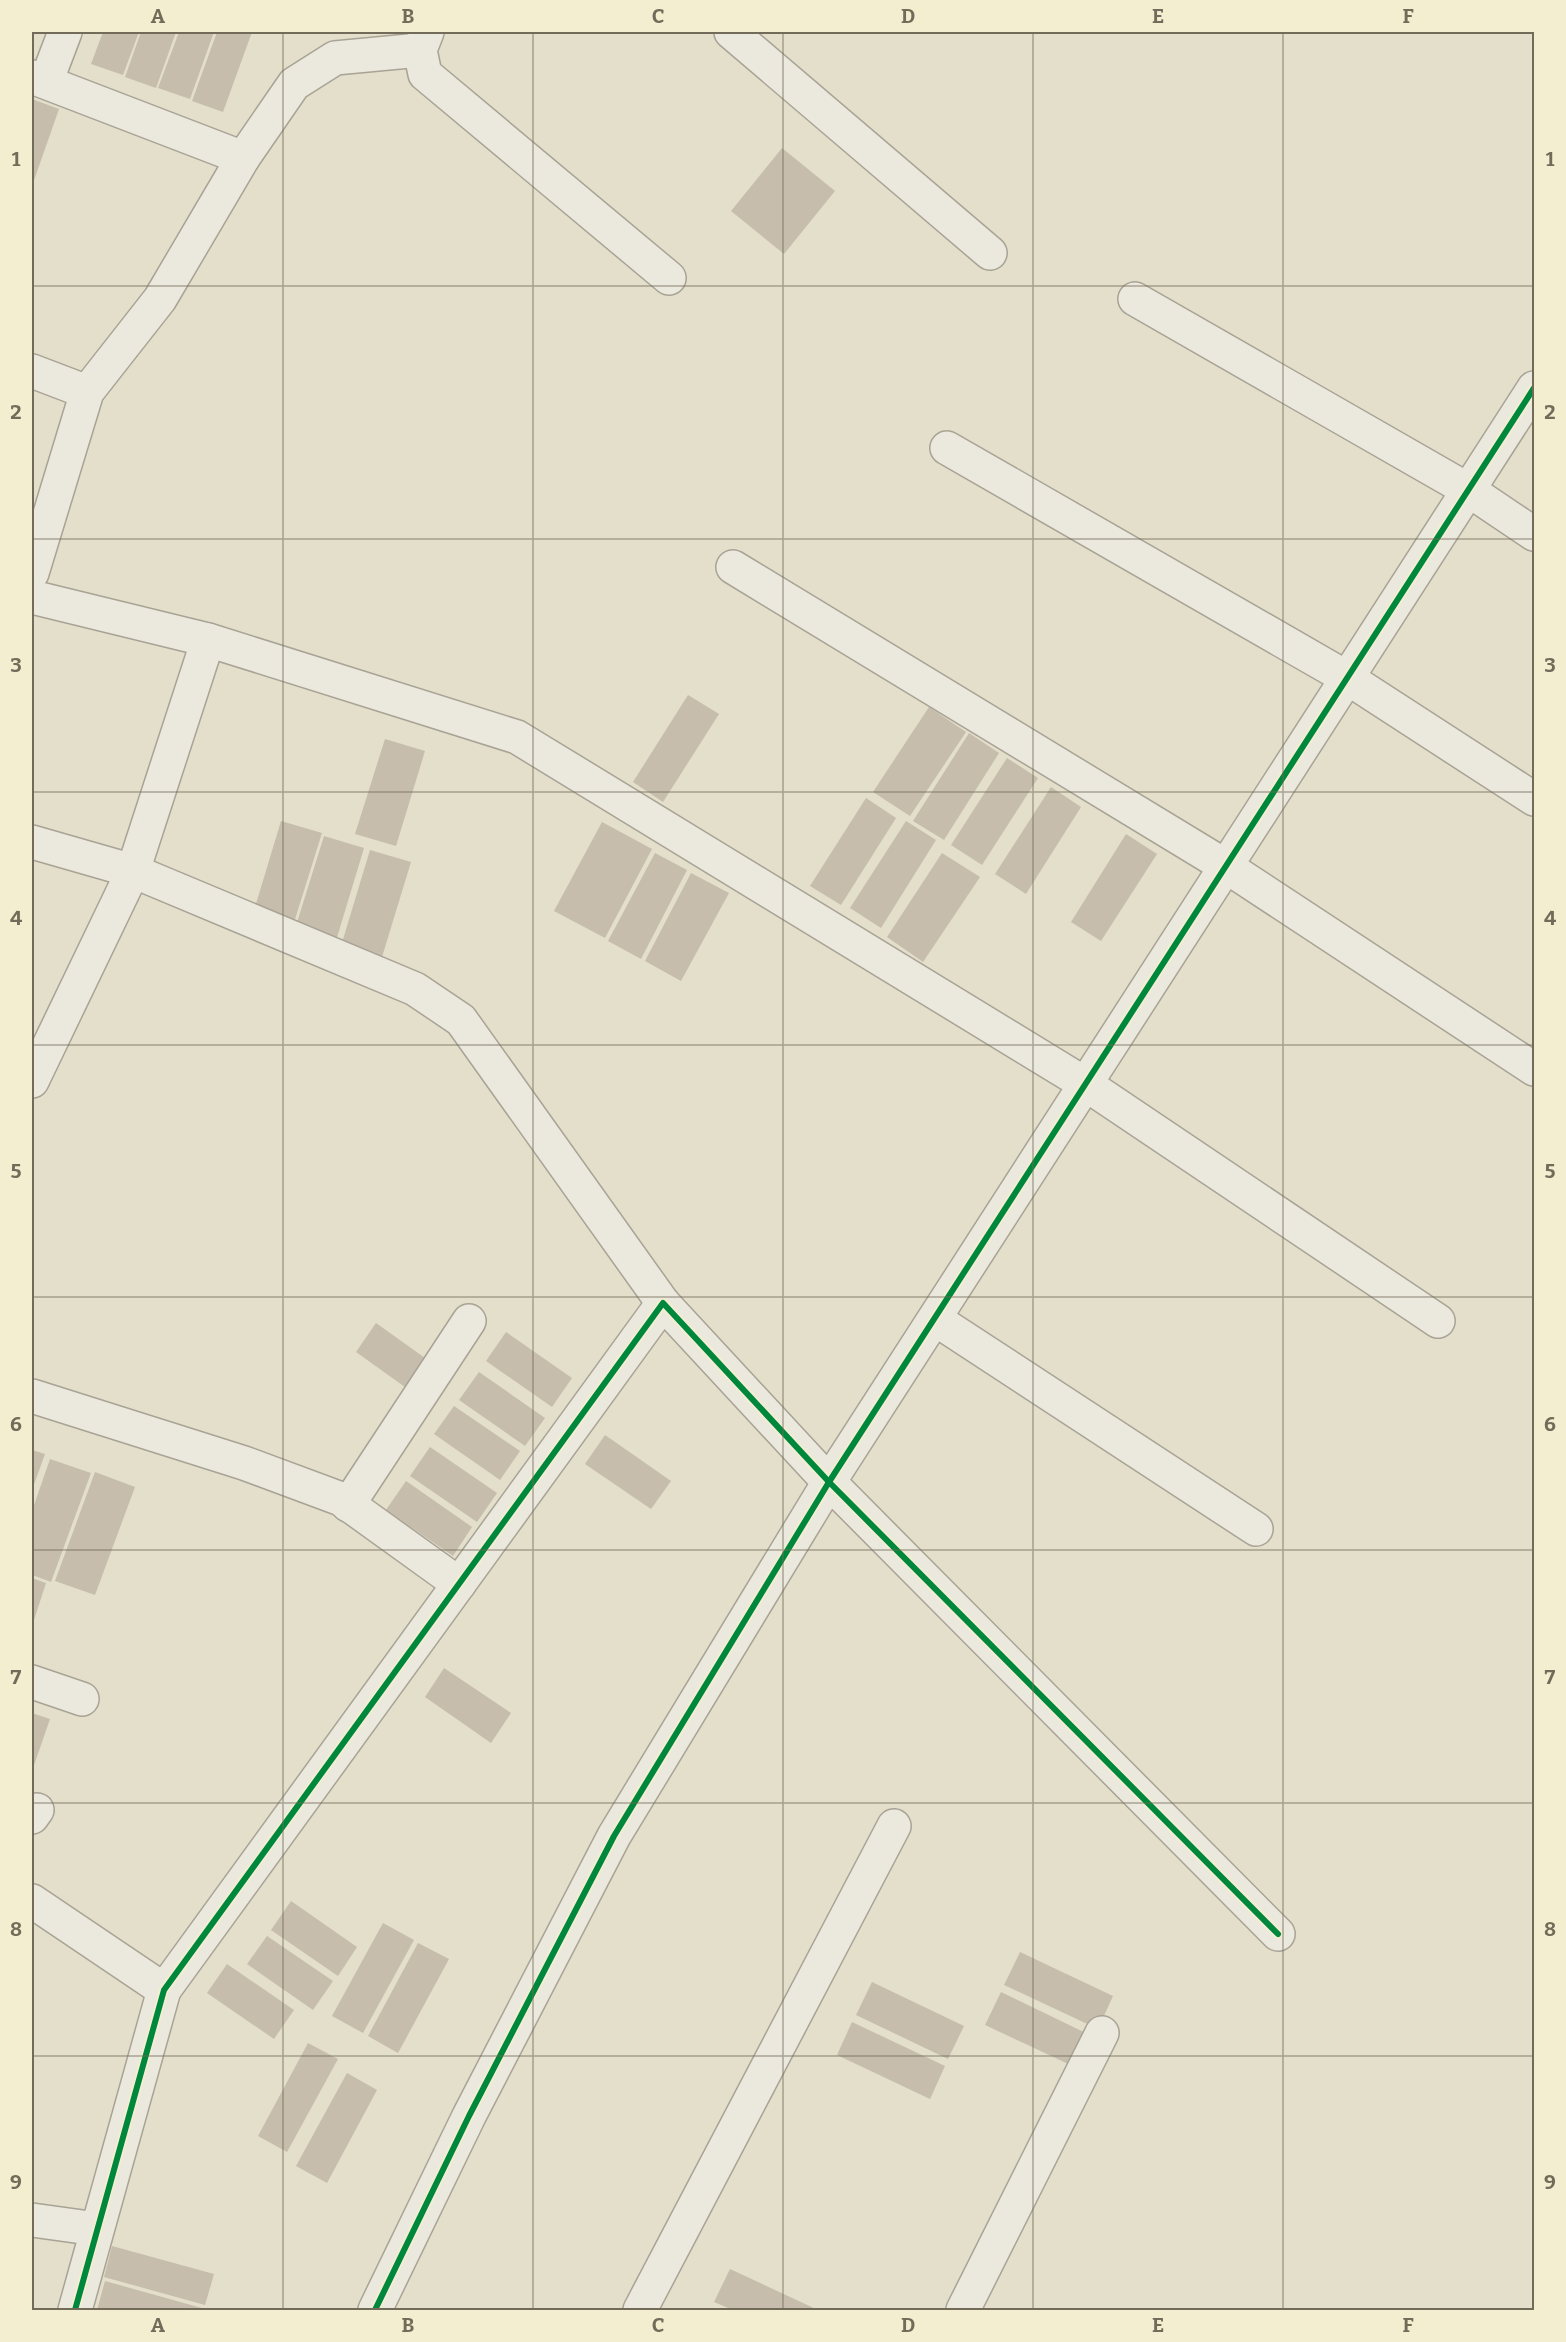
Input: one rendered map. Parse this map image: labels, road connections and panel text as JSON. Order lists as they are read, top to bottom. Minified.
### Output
{"grid":{"columns":["A","B","C","D","E","F"],"rows":["1","2","3","4","5","6","7","8","9"]}}
